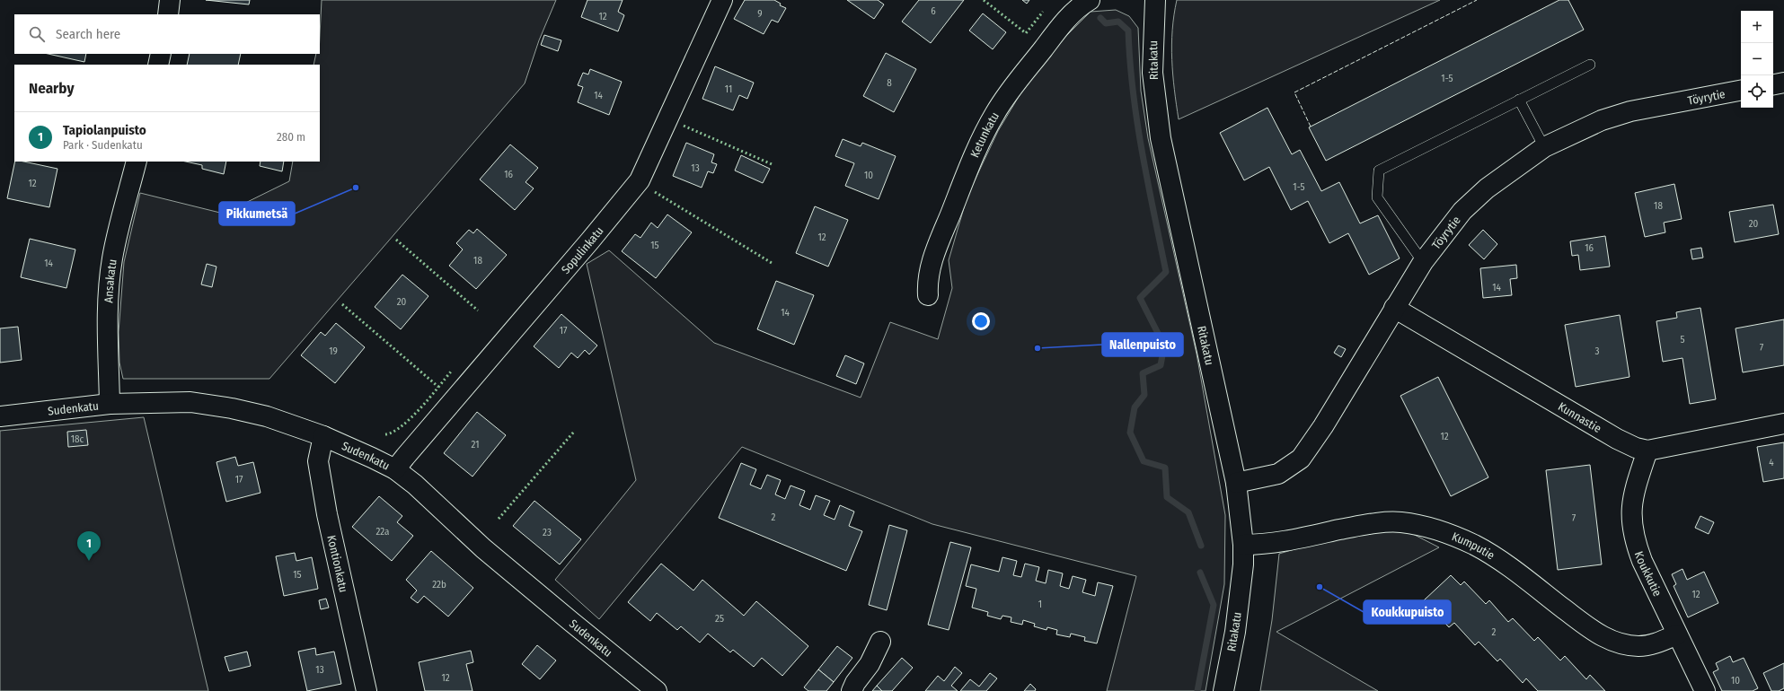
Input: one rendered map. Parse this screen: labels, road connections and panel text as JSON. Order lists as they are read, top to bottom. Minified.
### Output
{"streets":{"street":["Ritakatu","Töyrytie","Ketunkatu","Sopulinkatu","Ansakatu","Sudenkatu","Kunnastie","Kumputie","Kontionkatu","Koukkutie"]},"crossings":[["Ritakatu","Töyrytie"],["Ritakatu","Kumputie"],["Töyrytie","Kunnastie"],["Sopulinkatu","Sudenkatu"],["Ansakatu","Sudenkatu"],["Sudenkatu","Kontionkatu"],["Kunnastie","Koukkutie"],["Kumputie","Koukkutie"]],"places":["Pikkumetsä","Nallenpuisto","Koukkupuisto"],"house_numbers":["6","9","12","1-5","8","11","14","13","16","10","12","1-5","18","20","12","15","16","18","14","14","20","14","17","5","7","19","3","12","18c","21","4","17","2","7","22a","23","15","22b","12","1","25","2","13","12","10"],"page":{"map_buttons":["+","−"],"search":"Search here","heading":"Nearby","list":[{"mark":"1","name":"Tapiolanpuisto","note":"Park · Sudenkatu","value":"280 m"}],"pins":"1"}}
